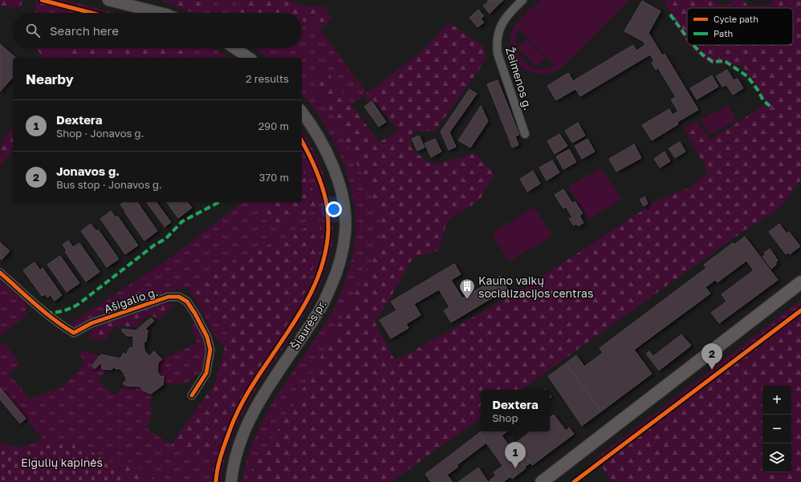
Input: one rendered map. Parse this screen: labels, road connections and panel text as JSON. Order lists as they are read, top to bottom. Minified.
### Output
{"streets":{"main road":["Šiaurės pr."],"street":["Žeimenos g.","Ašigalio g."]},"parks":["Eigulių kapinės"],"places":{"building":["Kauno vaikų socializacijos centras"]},"legend":["Cycle path","Path"],"page":{"search":"Search here","heading":["Nearby","2 results"],"list":[{"mark":"1","name":"Dextera","note":"Shop · Jonavos g.","value":"290 m"},{"mark":"2","name":"Jonavos g.","note":"Bus stop · Jonavos g.","value":"370 m"}],"pins":["2","1"],"map_buttons":["+","−"],"popup":["Dextera","Shop"]}}
